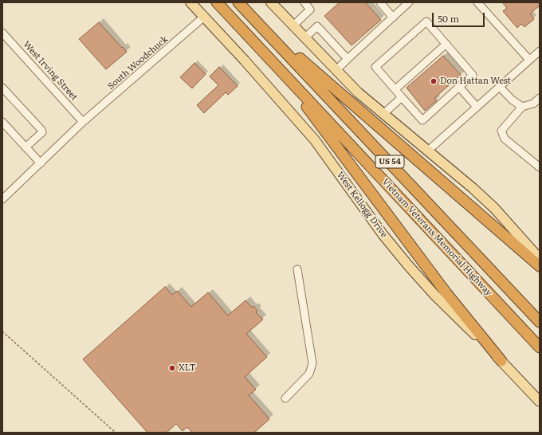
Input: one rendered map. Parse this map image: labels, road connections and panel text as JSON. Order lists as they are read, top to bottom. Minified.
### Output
{"streets":{"highway":["US 54","Vietnam Veterans Memorial Highway"],"main road":["West Kellogg Drive"],"street":["South Woodchuck","West Irving Street"]},"crossings":[["South Woodchuck","West Irving Street"],["South Woodchuck","West Kellogg Drive"]],"places":["Don Hattan West","XLT"],"scale_bar":"50 m"}
